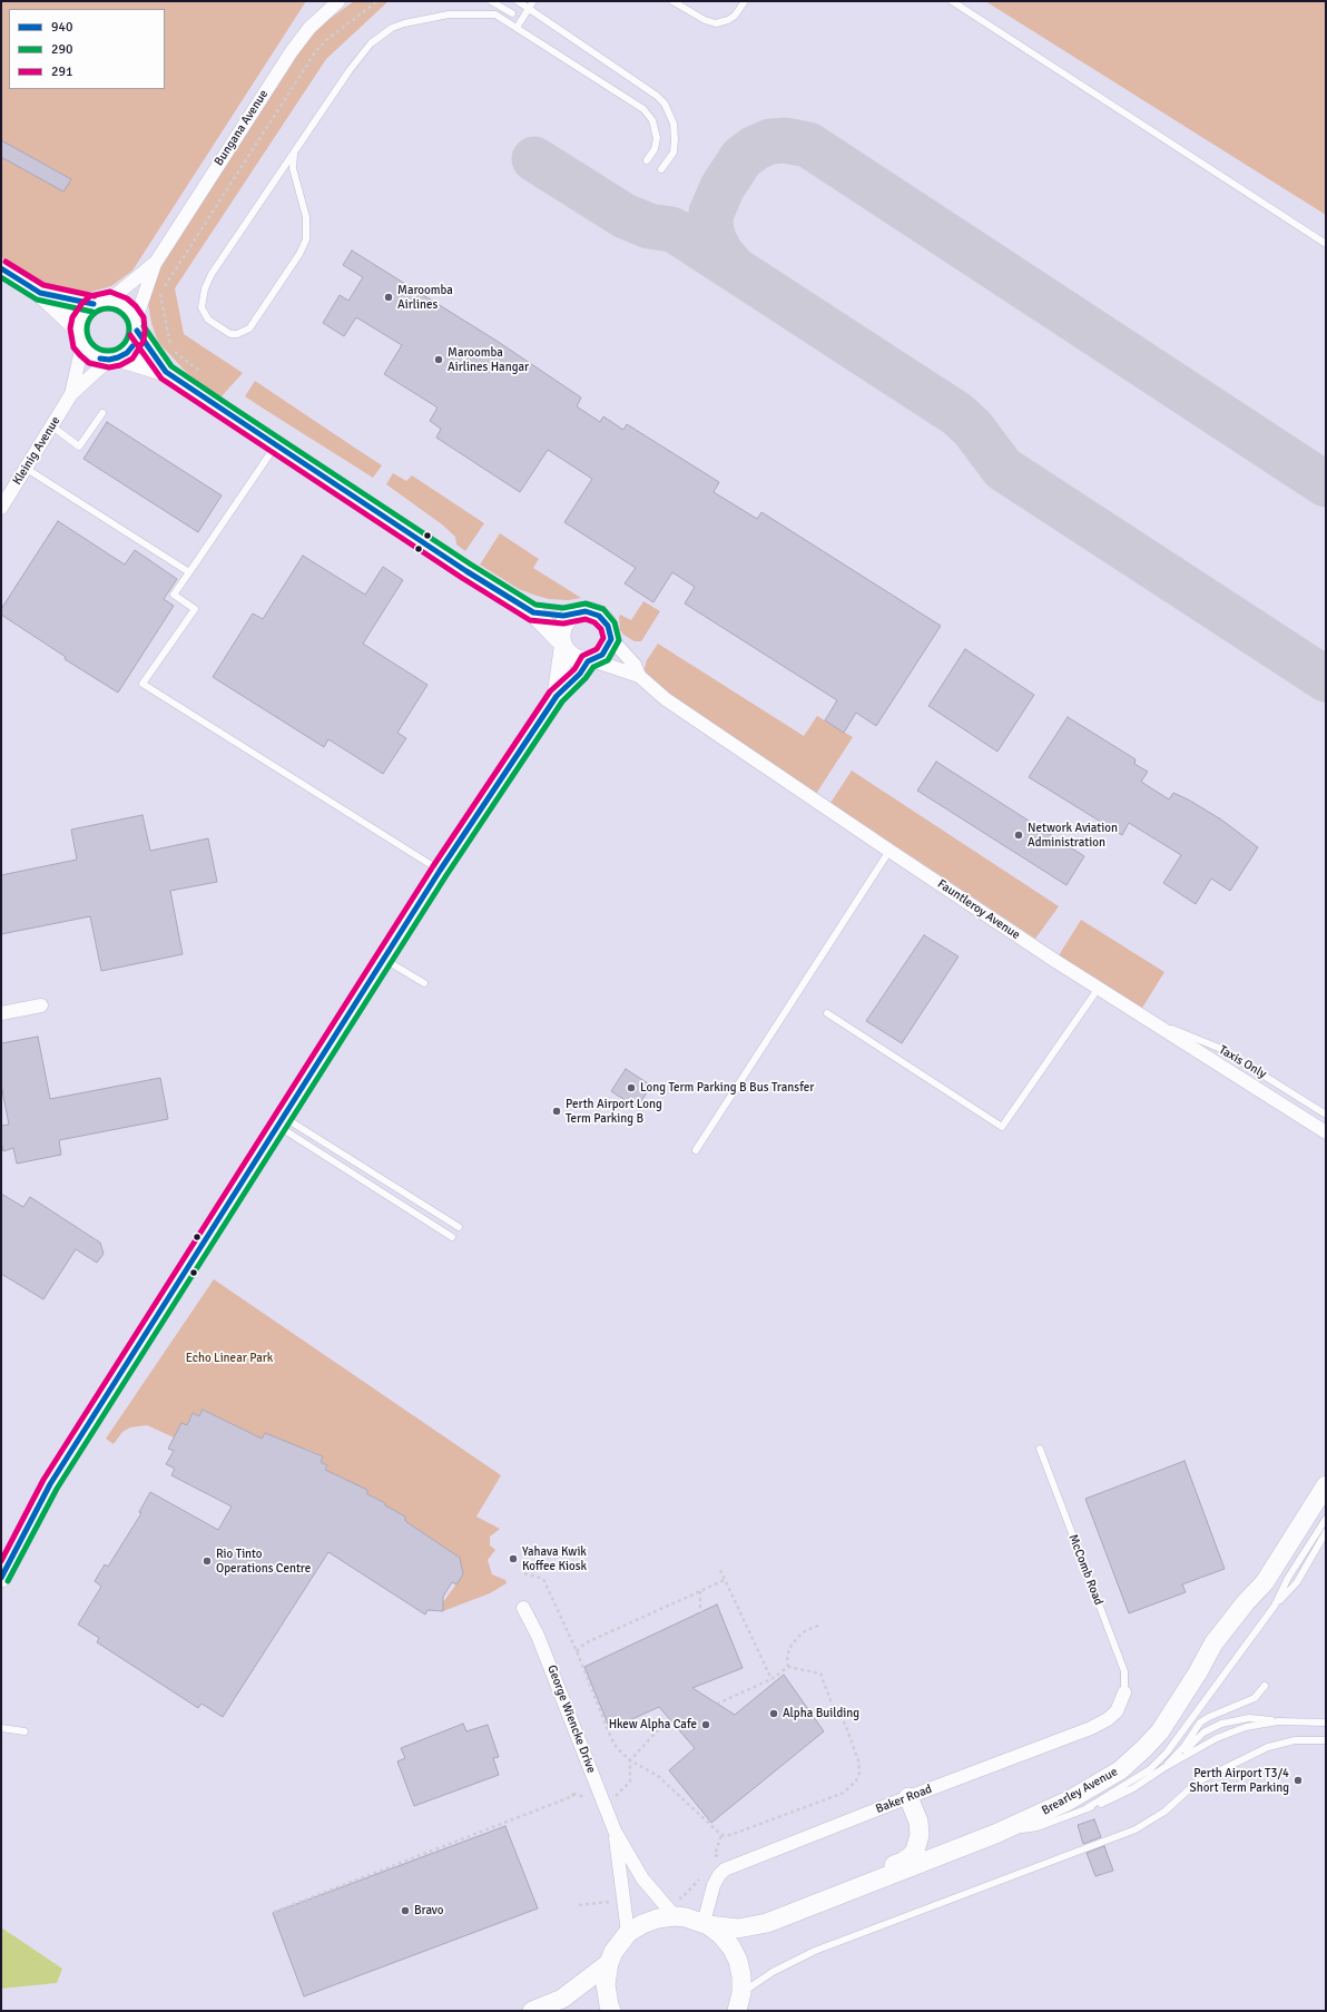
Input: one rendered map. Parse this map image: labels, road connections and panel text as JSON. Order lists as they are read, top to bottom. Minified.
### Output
{"streets":{"main road":["Brearley Avenue"],"street":["Bungana Avenue","Kleinig Avenue","Fauntleroy Avenue","George Wiencke Drive","Baker Road"],"lane":["Taxis Only","McComb Road"]},"crossings":[["Bungana Avenue","Kleinig Avenue"],["Fauntleroy Avenue","Taxis Only"],["McComb Road","Baker Road"],["George Wiencke Drive","Brearley Avenue"]],"parks":["Echo Linear Park"],"places":["Maroomba Airlines","Maroomba Airlines Hangar","Network Aviation Administration","Long Term Parking B Bus Transfer","Perth Airport Long Term Parking B","Yahava Kwik Koffee Kiosk","Rio Tinto Operations Centre","Alpha Building","Hkew Alpha Cafe","Perth Airport T3/4 Short Term Parking","Bravo"],"lines":["transit line 291","transit line 940","transit line 290"],"legend":["940","290","291"]}
